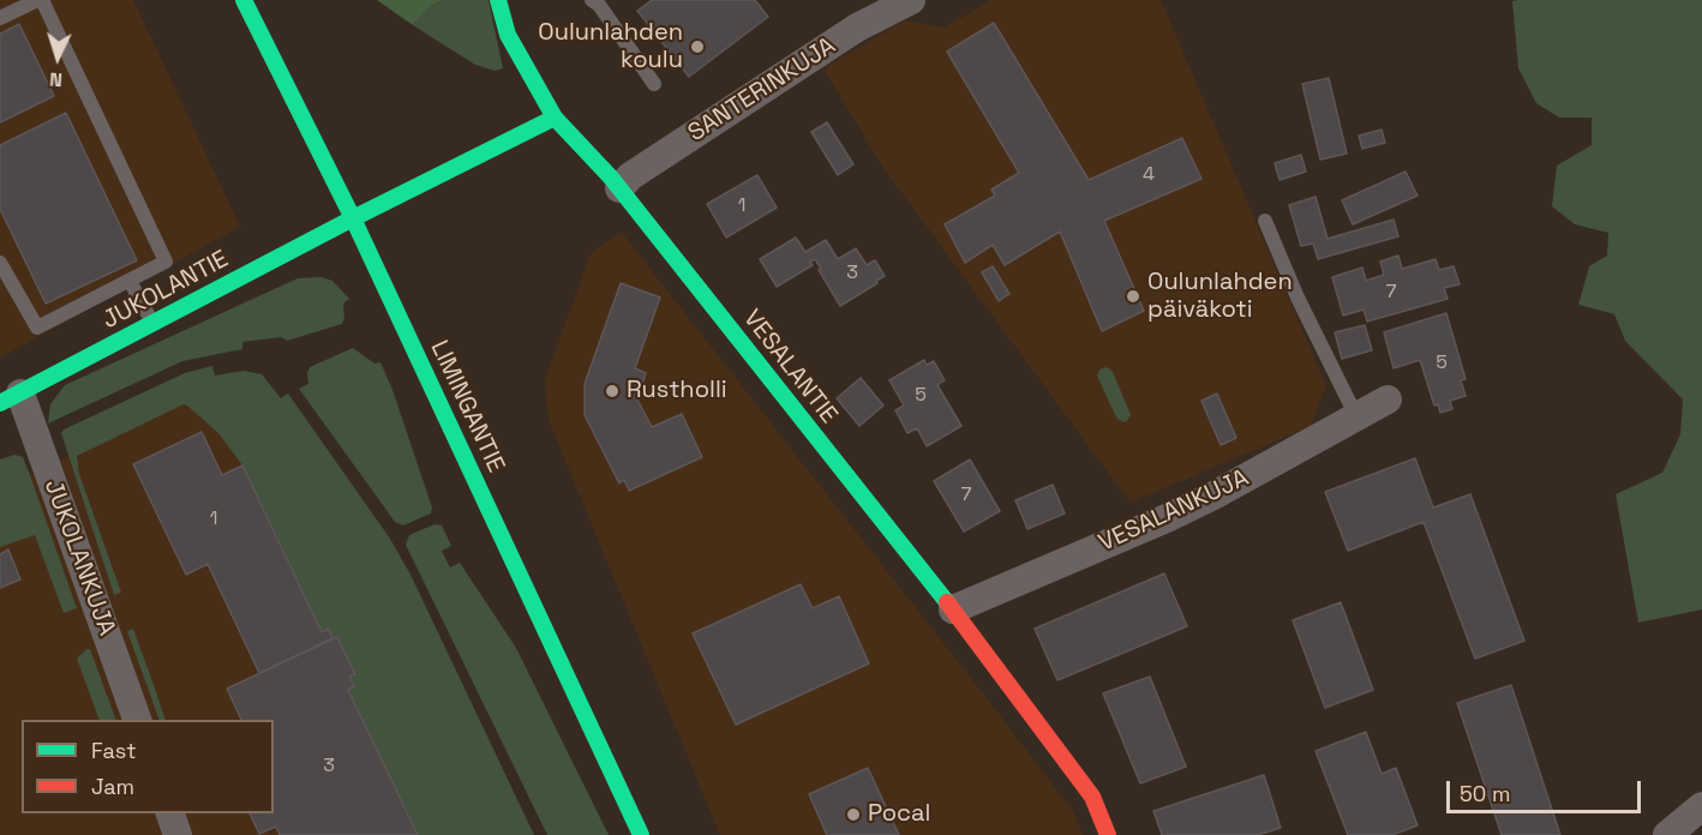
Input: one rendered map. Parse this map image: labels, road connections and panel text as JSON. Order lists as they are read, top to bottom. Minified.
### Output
{"streets":{"street":["SANTERINKUJA","JUKOLANTIE","VESALANTIE","LIMINGANTIE","VESALANKUJA","JUKOLANKUJA"]},"crossings":[["SANTERINKUJA","VESALANTIE"],["JUKOLANTIE","LIMINGANTIE"],["JUKOLANTIE","JUKOLANKUJA"],["VESALANTIE","VESALANKUJA"]],"places":["Oulunlahden koulu","Oulunlahden päiväkoti","Rustholli","Pocal"],"house_numbers":["4","1","3","7","5","5","7","1","3"],"legend":["Fast","Jam"],"scale_bar":"50 m","north":"bottom"}
